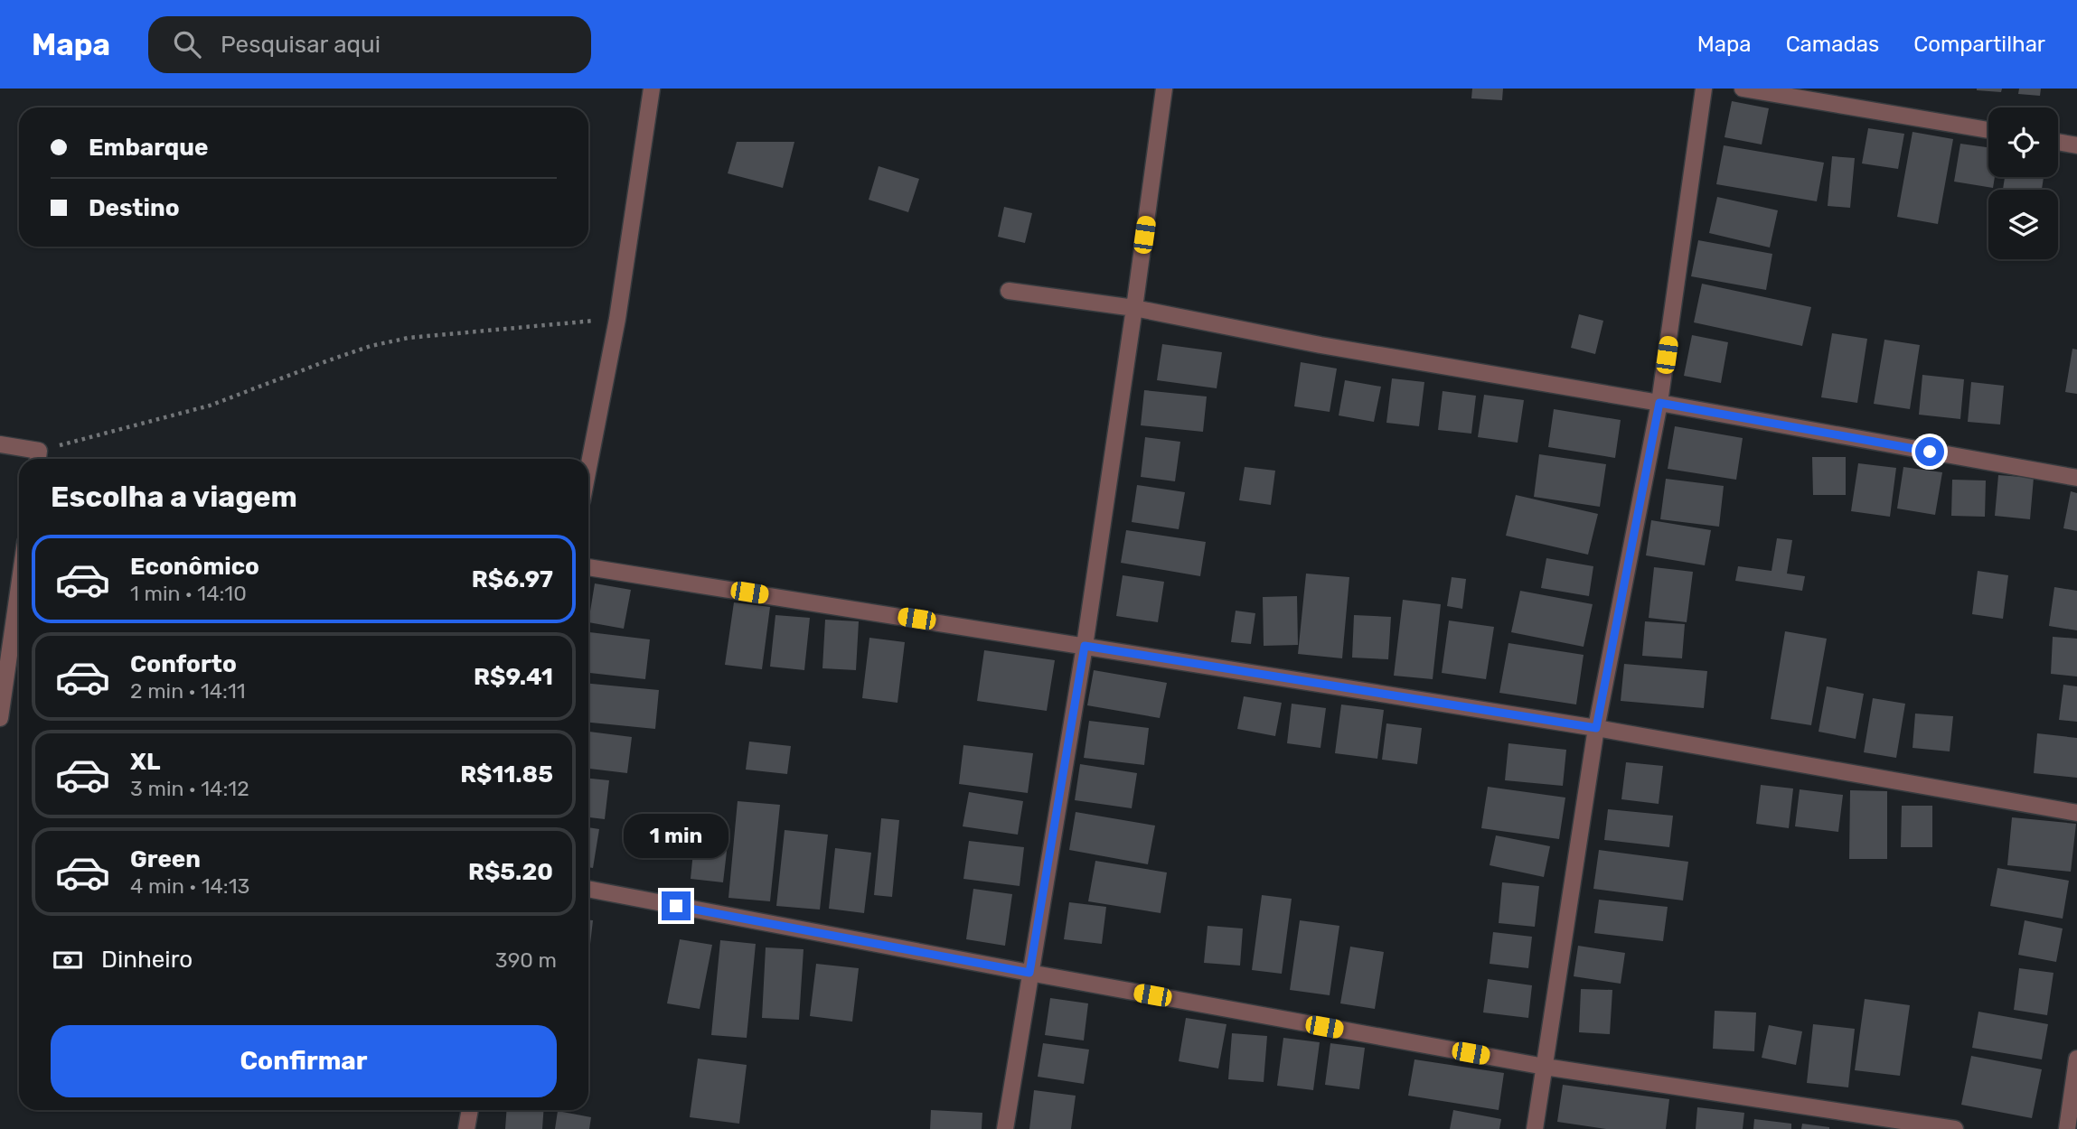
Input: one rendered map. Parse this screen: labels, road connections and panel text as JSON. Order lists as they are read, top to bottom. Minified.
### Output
{"page":{"header":"Mapa","search":"Pesquisar aqui","nav":["Mapa","Camadas","Compartilhar"],"banner":["Embarque","Destino"],"heading":"Escolha a viagem","list":[{"name":"Econômico","note":"1 min · 14:10","value":"R$6.97"},{"name":"Conforto","note":"2 min · 14:11","value":"R$9.41"},{"name":"XL","note":"3 min · 14:12","value":"R$11.85"},{"name":"Green","note":"4 min · 14:13","value":"R$5.20"}],"bubble":"1 min","pay":["Dinheiro","390 m"],"buttons":"Confirmar"}}
